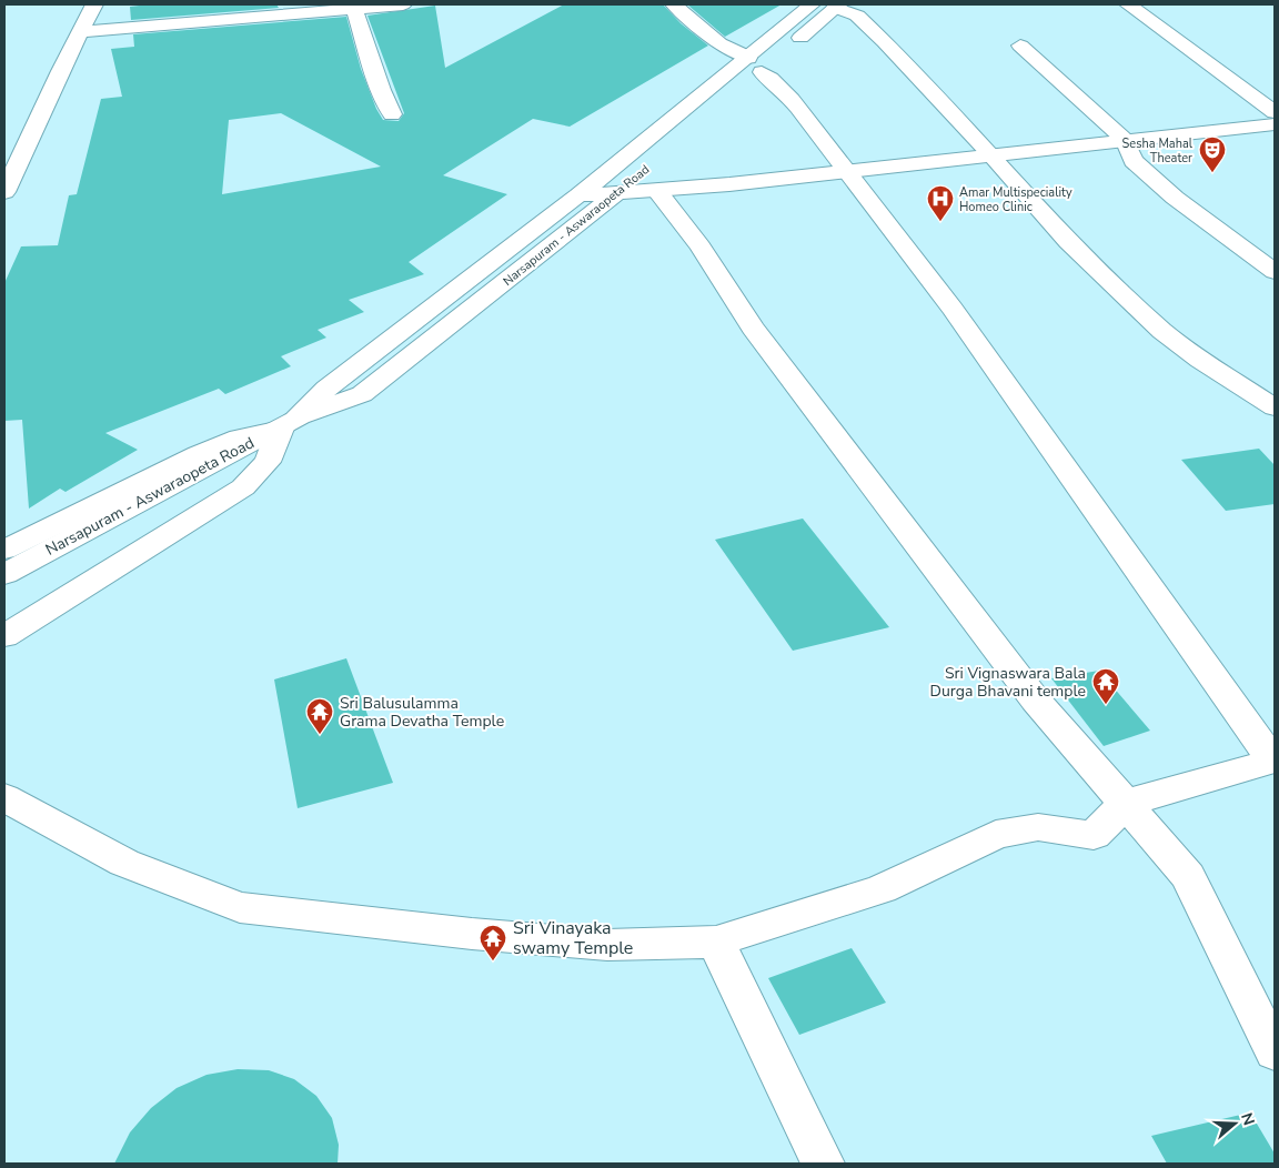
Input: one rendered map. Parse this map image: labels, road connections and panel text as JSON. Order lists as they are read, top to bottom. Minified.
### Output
{"streets":{"street":["Narsapuram - Aswaraopeta Road"]},"places":{"theatre":["Sesha Mahal Theater"],"hospital":["Amar Multispeciality Homeo Clinic"],"temple":["Sri Vignaswara Bala Durga Bhavani temple","Sri Balusulamma Grama Devatha Temple","Sri Vinayaka swamy Temple"]},"north":"right"}
